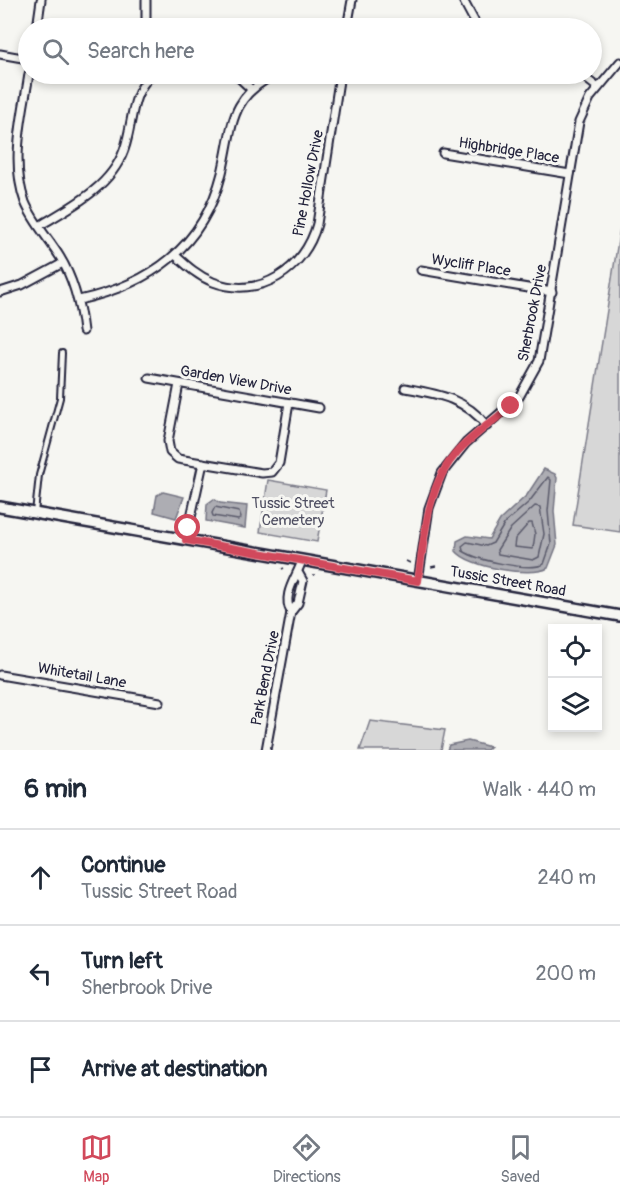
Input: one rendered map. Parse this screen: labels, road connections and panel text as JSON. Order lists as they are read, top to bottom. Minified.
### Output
{"streets":{"main road":["Tussic Street Road"],"street":["Highbridge Place","Pine Hollow Drive","Wycliff Place","Sherbrook Drive","Garden View Drive","Whitetail Lane","Park Bend Drive"]},"crossings":[["Highbridge Place","Sherbrook Drive"],["Wycliff Place","Sherbrook Drive"],["Sherbrook Drive","Tussic Street Road"],["Tussic Street Road","Park Bend Drive"]],"parks":["Tussic Street Cemetery"],"page":{"search":"Search here","heading":["6 min","Walk · 440 m"],"list":[["Continue","Tussic Street Road","240 m"],["Turn left","Sherbrook Drive","200 m"],"Arrive at destination"],"nav":["Map","Directions","Saved"]}}
